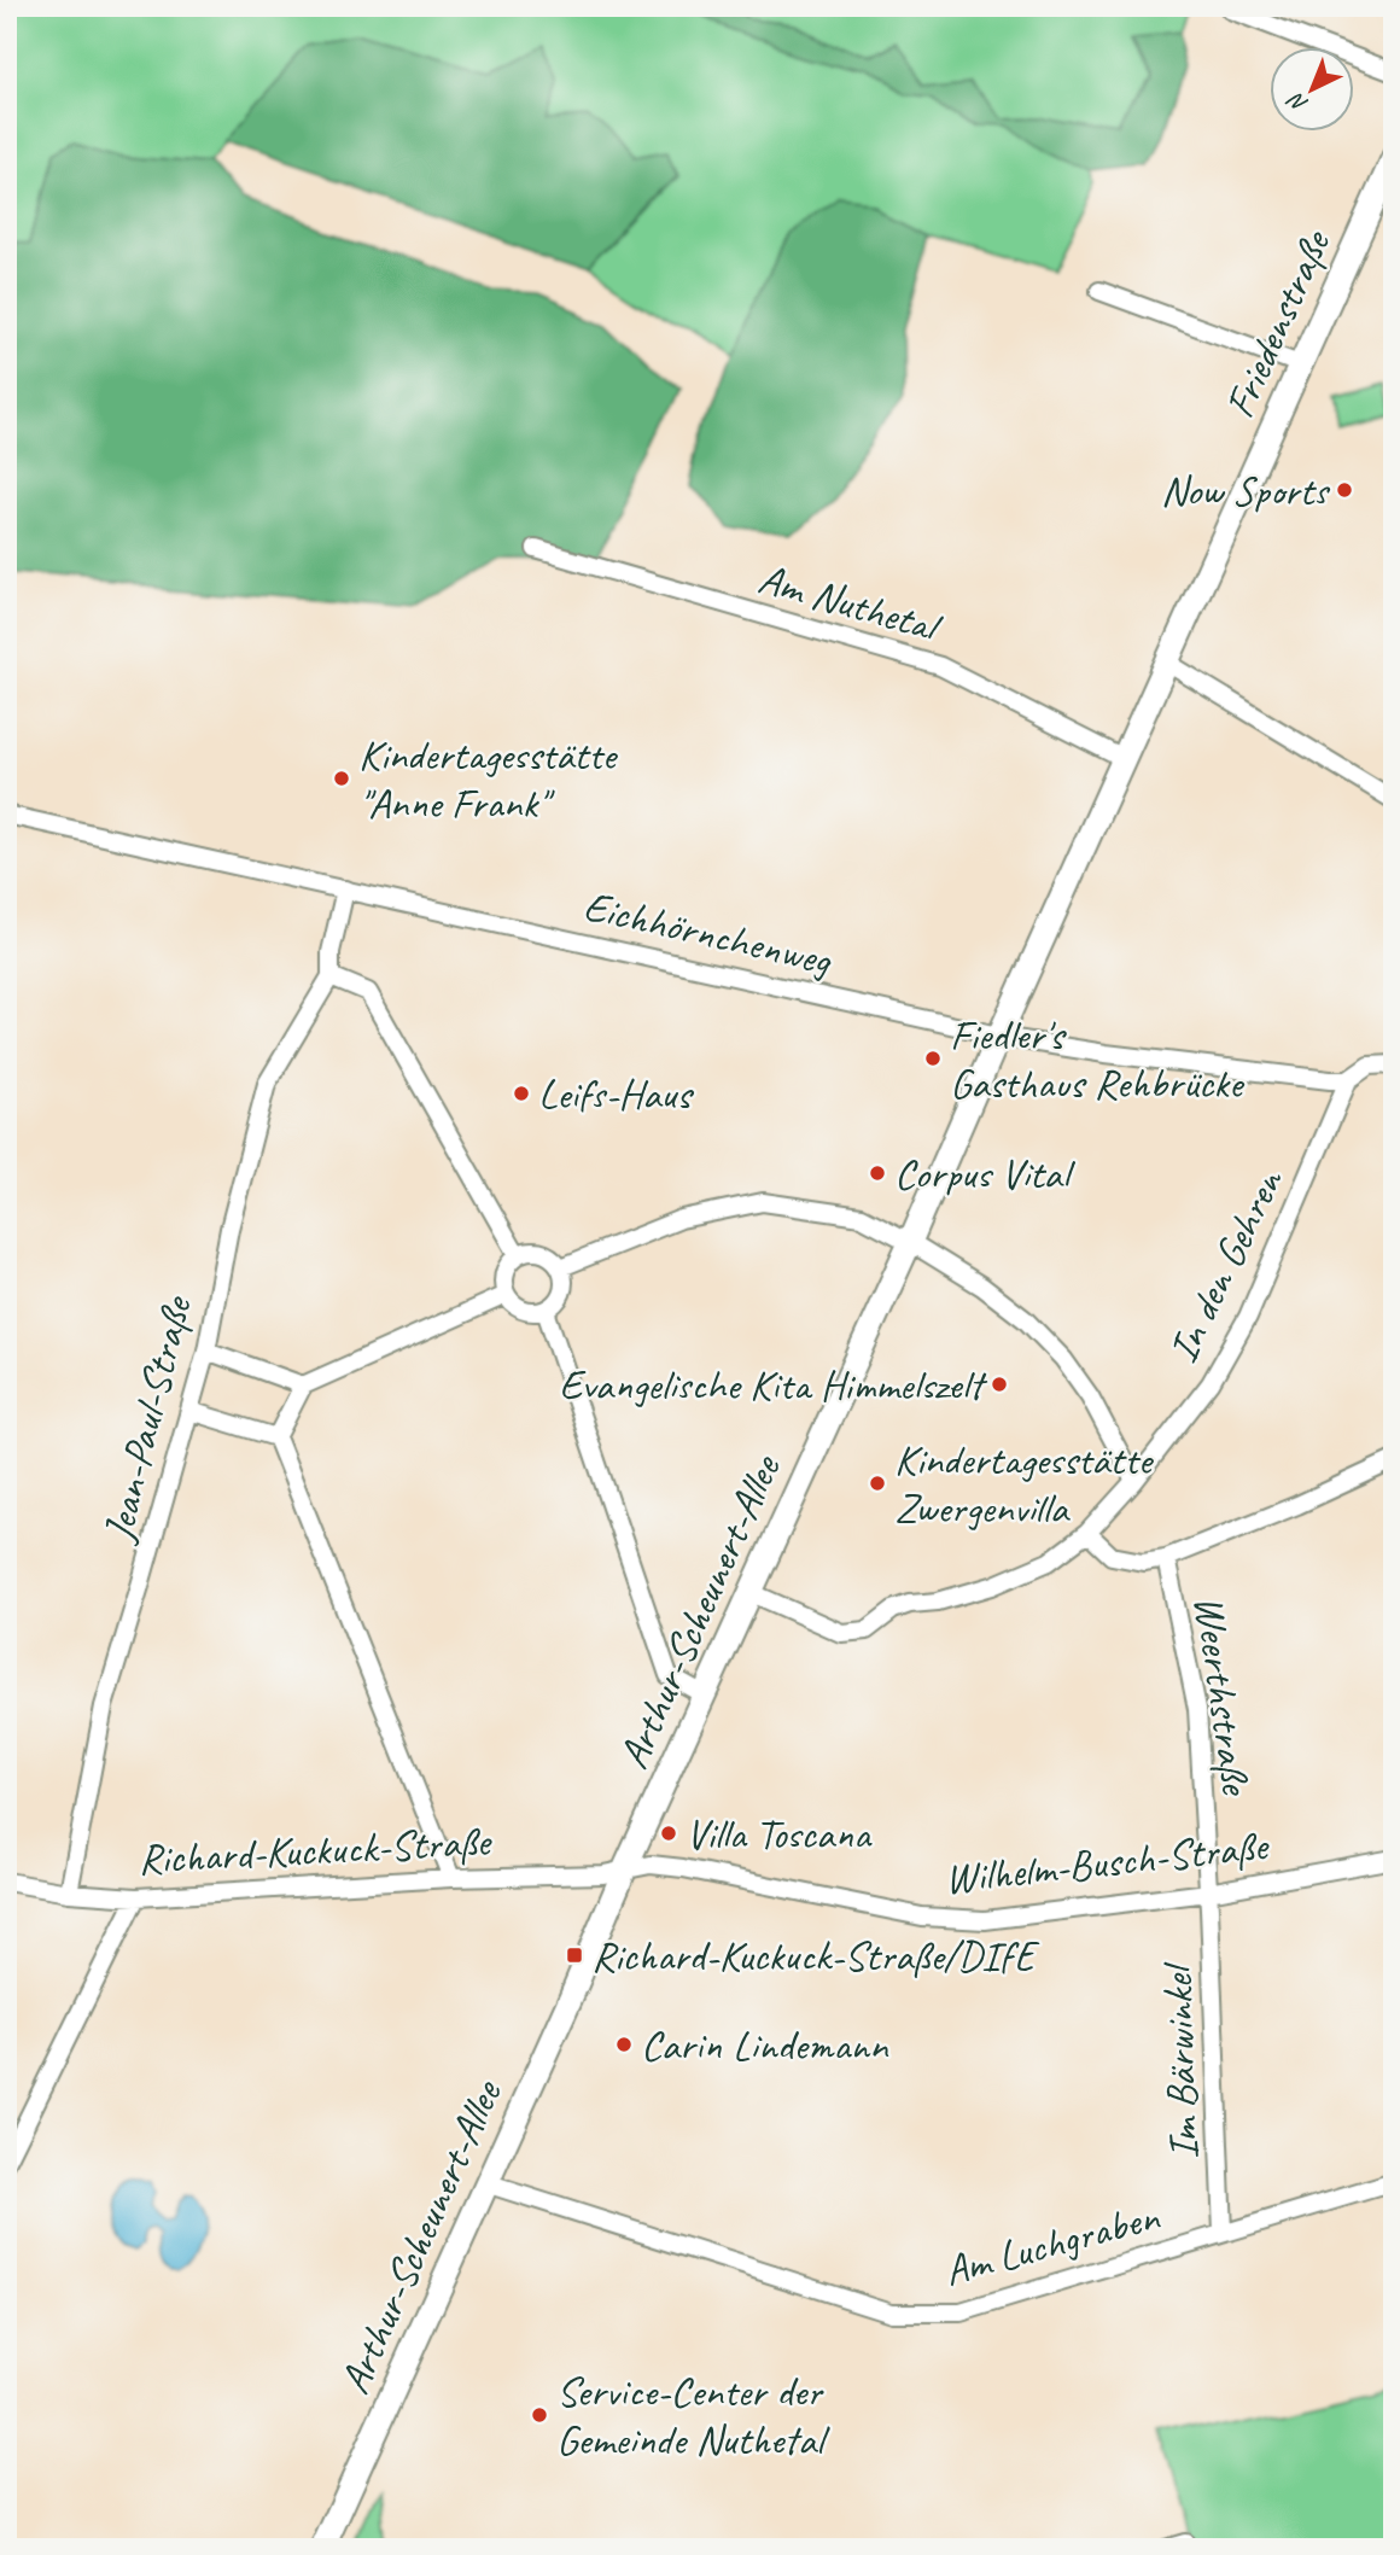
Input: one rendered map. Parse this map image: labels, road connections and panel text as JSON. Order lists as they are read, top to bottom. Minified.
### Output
{"streets":{"main road":["Friedenstraße","Arthur-Scheunert-Allee"],"street":["Am Nuthetal","Eichhörnchenweg","In den Gehren","Jean-Paul-Straße","Weerthstraße","Richard-Kuckuck-Straße","Wilhelm-Busch-Straße","Im Bärwinkel","Am Luchgraben"]},"crossings":[["Friedenstraße","Arthur-Scheunert-Allee"],["Am Nuthetal","Arthur-Scheunert-Allee"],["Eichhörnchenweg","In den Gehren"],["Eichhörnchenweg","Arthur-Scheunert-Allee"],["In den Gehren","Arthur-Scheunert-Allee"],["Jean-Paul-Straße","Richard-Kuckuck-Straße"],["Arthur-Scheunert-Allee","Richard-Kuckuck-Straße"],["Arthur-Scheunert-Allee","Wilhelm-Busch-Straße"],["Arthur-Scheunert-Allee","Am Luchgraben"],["Weerthstraße","Wilhelm-Busch-Straße"],["Weerthstraße","Im Bärwinkel"],["Richard-Kuckuck-Straße","Wilhelm-Busch-Straße"],["Wilhelm-Busch-Straße","Im Bärwinkel"],["Im Bärwinkel","Am Luchgraben"]],"places":{"other":["Now Sports","Kindertagesstätte \"Anne Frank\"","Fiedler's Gasthaus Rehbrücke","Leifs-Haus","Corpus Vital","Evangelische Kita Himmelszelt","Kindertagesstätte Zwergenvilla","Villa Toscana","Carin Lindemann","Service-Center der Gemeinde Nuthetal"],"transit":["Richard-Kuckuck-Straße/DIfE"]},"north":"bottom left"}
